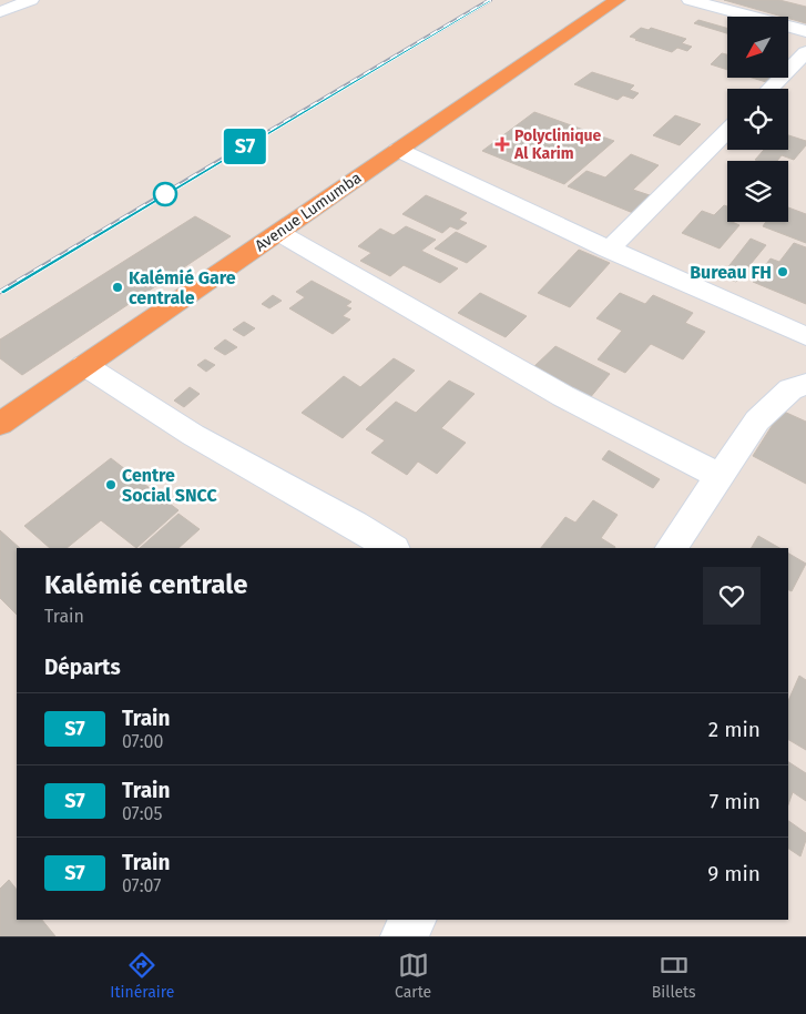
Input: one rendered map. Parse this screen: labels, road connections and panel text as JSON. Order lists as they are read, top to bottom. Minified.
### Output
{"streets":{"highway":["Avenue Lumumba"]},"places":{"health":["Polyclinique Al Karim"],"other":["Bureau FH","Kalémié Gare centrale","Centre Social SNCC"]},"north":"bottom left","page":{"on_map":"S7","heading":[["Kalémié centrale","Train"],"Départs"],"list":[{"mark":"S7","name":"Train","note":"07:00","value":"2 min"},{"mark":"S7","name":"Train","note":"07:05","value":"7 min"},{"mark":"S7","name":"Train","note":"07:07","value":"9 min"}],"tabs":["Itinéraire","Carte","Billets"]}}
